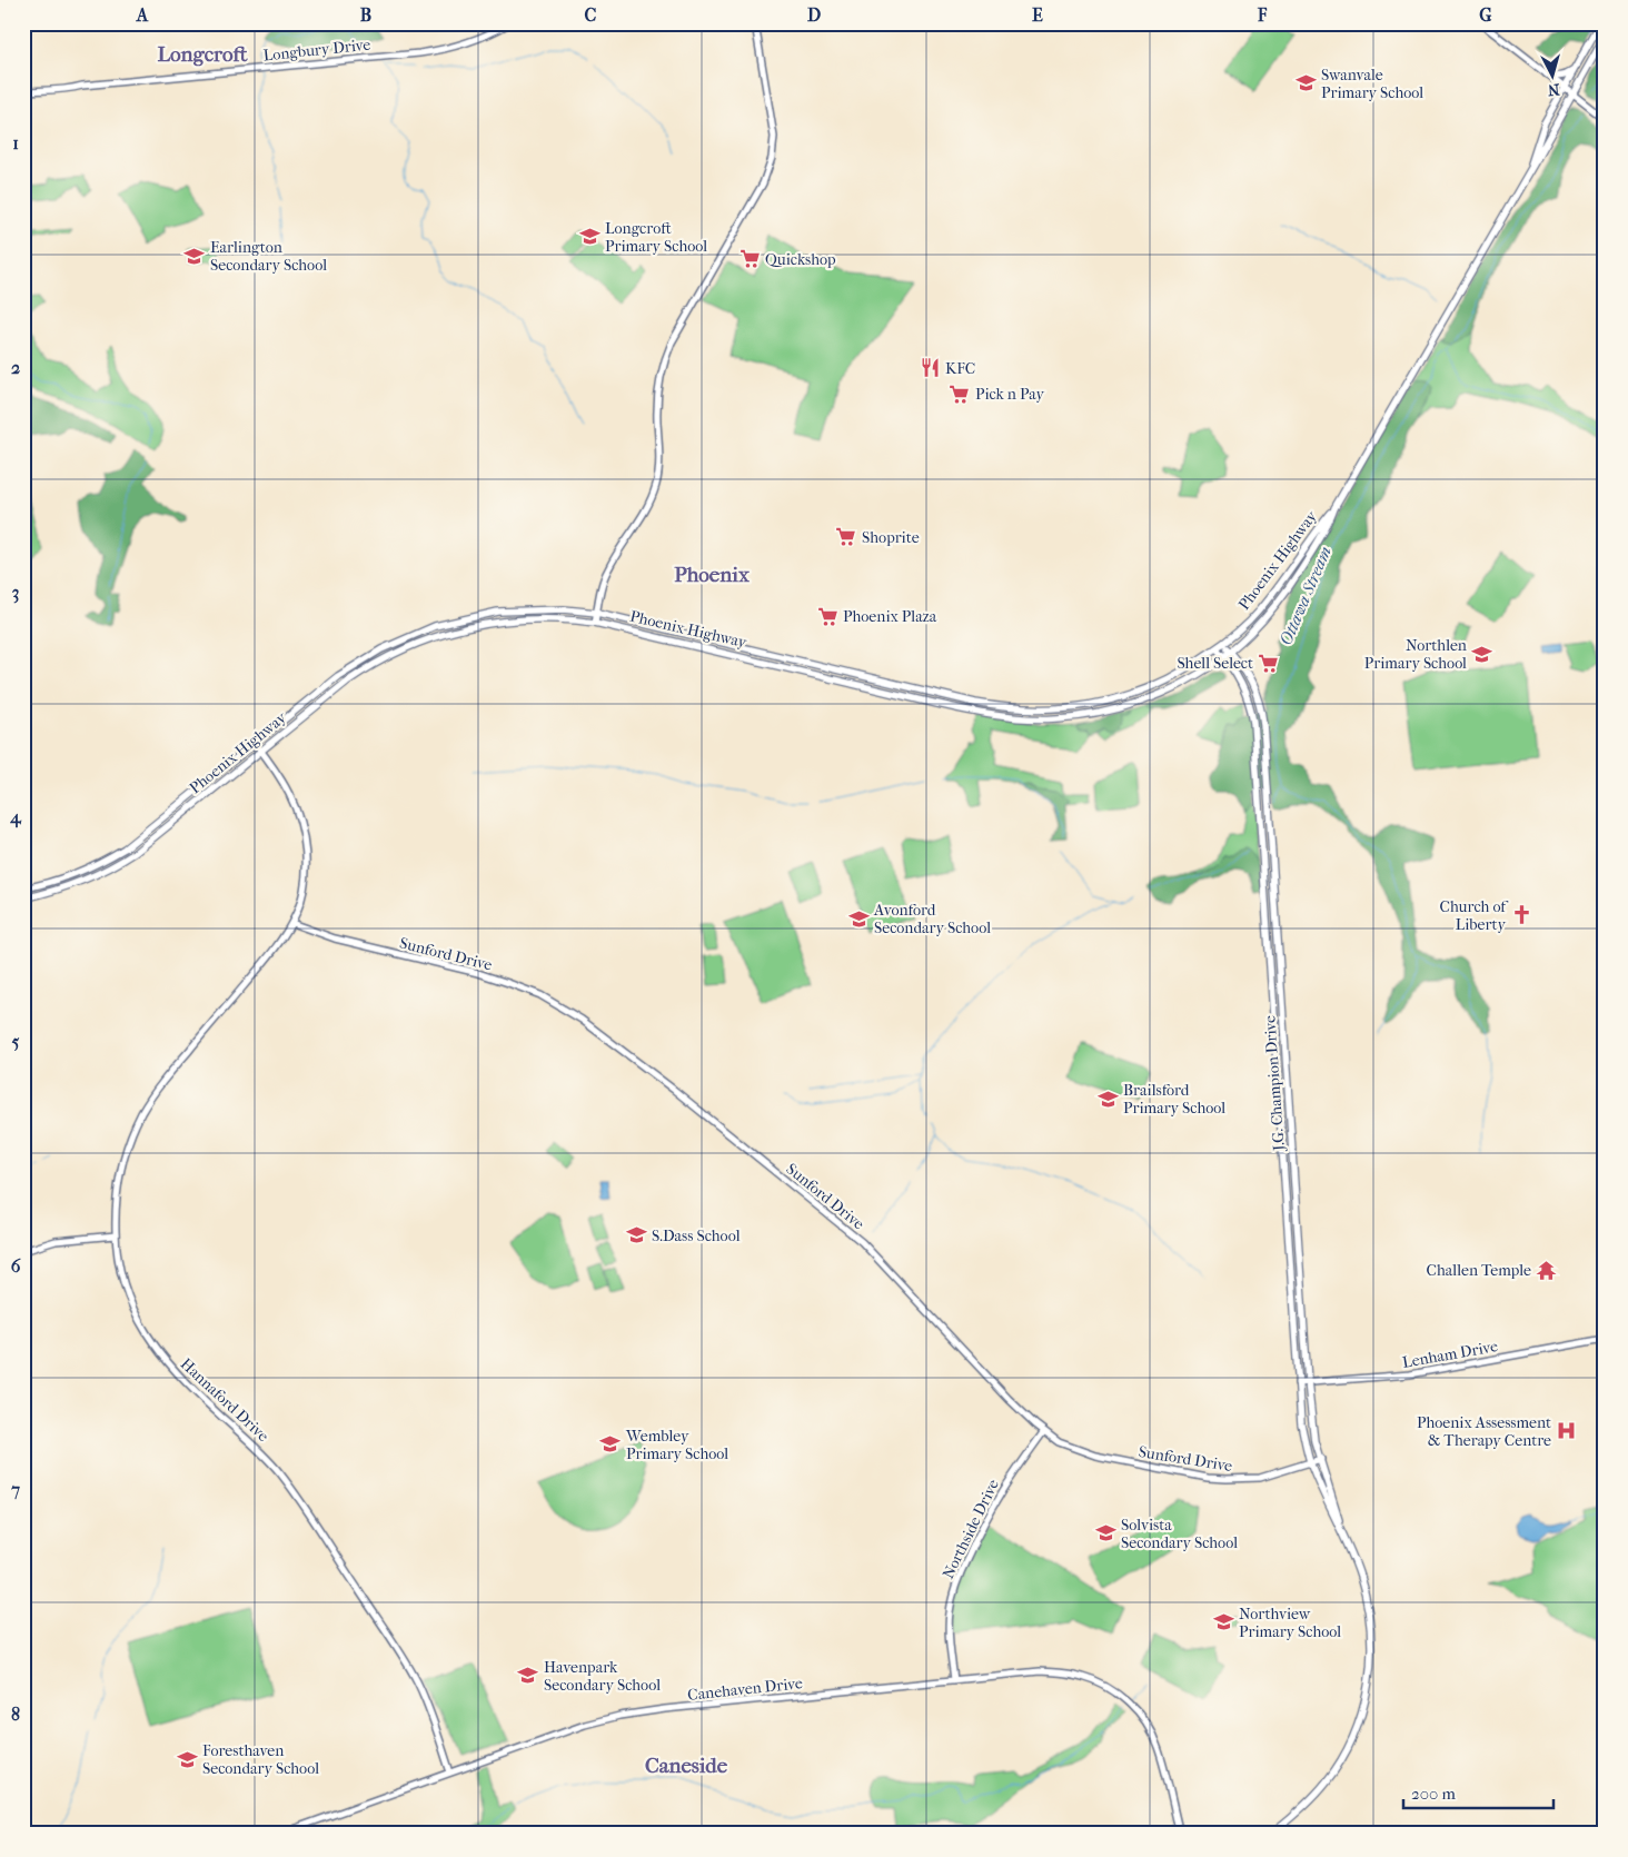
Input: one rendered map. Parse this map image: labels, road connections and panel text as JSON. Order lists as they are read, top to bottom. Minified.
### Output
{"streets":{"main road":["Phoenix Highway","J.G. Champion Drive"],"street":["Longbury Drive","Sunford Drive","Lenham Drive","Hannaford Drive","Northside Drive","Canehaven Drive"]},"crossings":[["Phoenix Highway","J.G. Champion Drive"],["Phoenix Highway","Hannaford Drive"],["Sunford Drive","J.G. Champion Drive"],["Sunford Drive","Hannaford Drive"],["Sunford Drive","Northside Drive"],["J.G. Champion Drive","Lenham Drive"],["Hannaford Drive","Canehaven Drive"],["Northside Drive","Canehaven Drive"]],"districts":["Longcroft","Phoenix","Caneside"],"water":["Ottawa Stream"],"places":{"school or university":["Swanvale Primary School","Longcroft Primary School","Earlington Secondary School","Northlen Primary School","Avonford Secondary School","Brailsford Primary School","S.Dass School","Wembley Primary School","Solvista Secondary School","Northview Primary School","Havenpark Secondary School","Foresthaven Secondary School"],"supermarket":["Quickshop","Pick n Pay","Shoprite","Phoenix Plaza","Shell Select"],"restaurant":["KFC"],"church":["Church of Liberty"],"temple":["Challen Temple"],"hospital":["Phoenix Assessment & Therapy Centre"]},"scale_bar":"200 m","north":"bottom","grid":{"columns":["A","B","C","D","E","F","G"],"rows":["1","2","3","4","5","6","7","8"]}}
